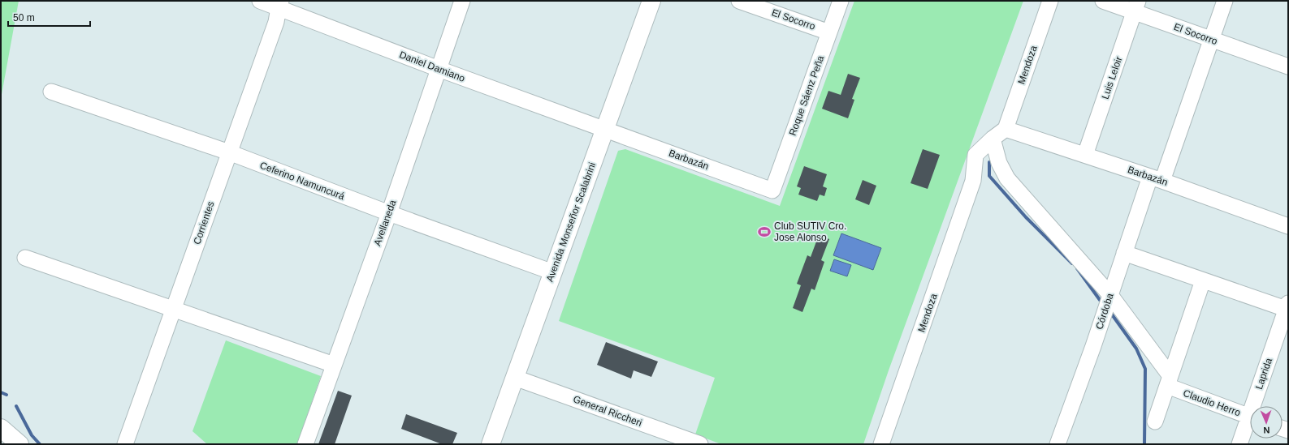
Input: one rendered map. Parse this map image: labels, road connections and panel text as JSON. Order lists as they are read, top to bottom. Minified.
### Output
{"streets":{"main road":["Avenida Monseñor Scalabrini"],"street":["El Socorro","Mendoza","Daniel Damiano","Luis Leloir","Roque Sáenz Peña","Barbazán","Ceferino Namuncurá","Corrientes","Avellaneda","Córdoba","Laprida","Claudio Herro","General Riccheri"]},"crossings":[["El Socorro","Luis Leloir"],["El Socorro","Roque Sáenz Peña"],["El Socorro","Córdoba"],["Mendoza","Barbazán"],["Daniel Damiano","Barbazán"],["Daniel Damiano","Avenida Monseñor Scalabrini"],["Daniel Damiano","Corrientes"],["Daniel Damiano","Avellaneda"],["Luis Leloir","Barbazán"],["Roque Sáenz Peña","Barbazán"],["Barbazán","Avenida Monseñor Scalabrini"],["Barbazán","Córdoba"],["Ceferino Namuncurá","Avenida Monseñor Scalabrini"],["Ceferino Namuncurá","Corrientes"],["Ceferino Namuncurá","Avellaneda"],["Avenida Monseñor Scalabrini","General Riccheri"]],"places":{"sports":["Club SUTIV Cro. Jose Alonso"]},"scale_bar":"50 m","north":"bottom"}
